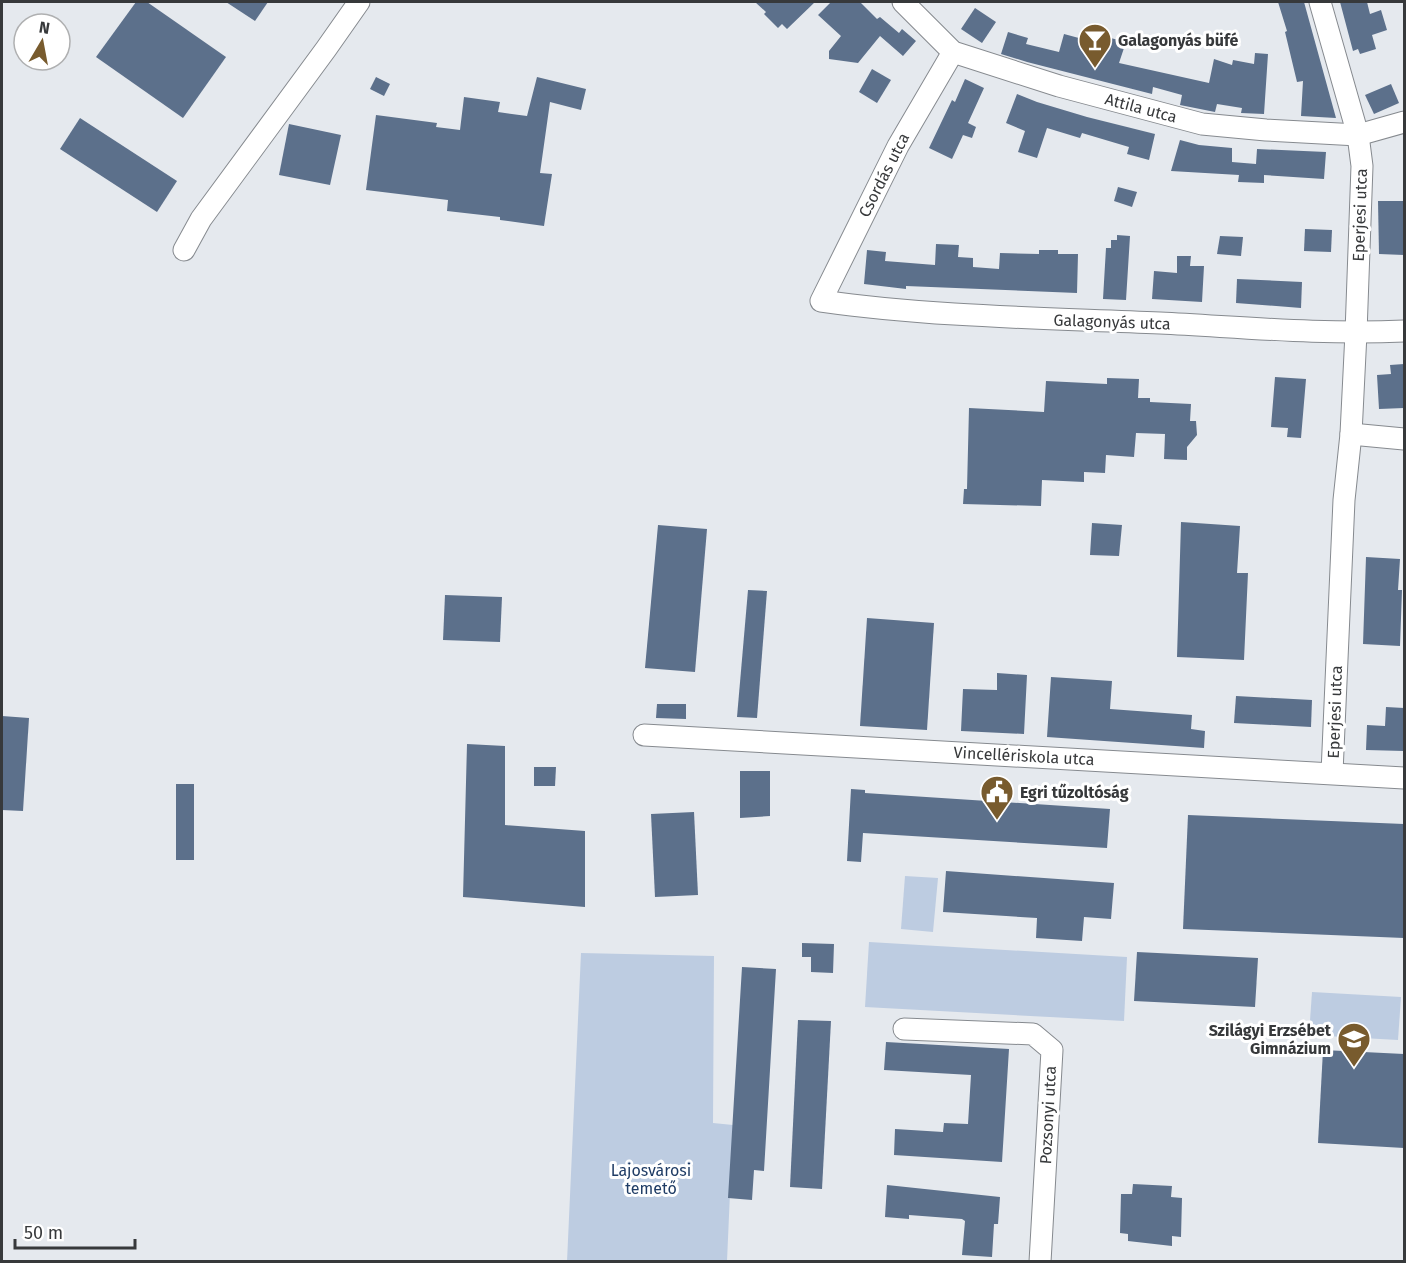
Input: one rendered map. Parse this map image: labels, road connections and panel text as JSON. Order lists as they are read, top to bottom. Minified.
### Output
{"streets":{"street":["Attila utca","Csordás utca","Eperjesi utca","Galagonyás utca","Vincellériskola utca","Pozsonyi utca"]},"crossings":[["Attila utca","Csordás utca"],["Attila utca","Eperjesi utca"],["Csordás utca","Galagonyás utca"],["Eperjesi utca","Galagonyás utca"],["Eperjesi utca","Vincellériskola utca"]],"parks":["Lajosvárosi temető"],"places":{"bar":["Galagonyás büfé"],"public building":["Egri tűzoltóság"],"school or university":["Szilágyi Erzsébet Gimnázium"]},"scale_bar":"50 m","north":"top"}
